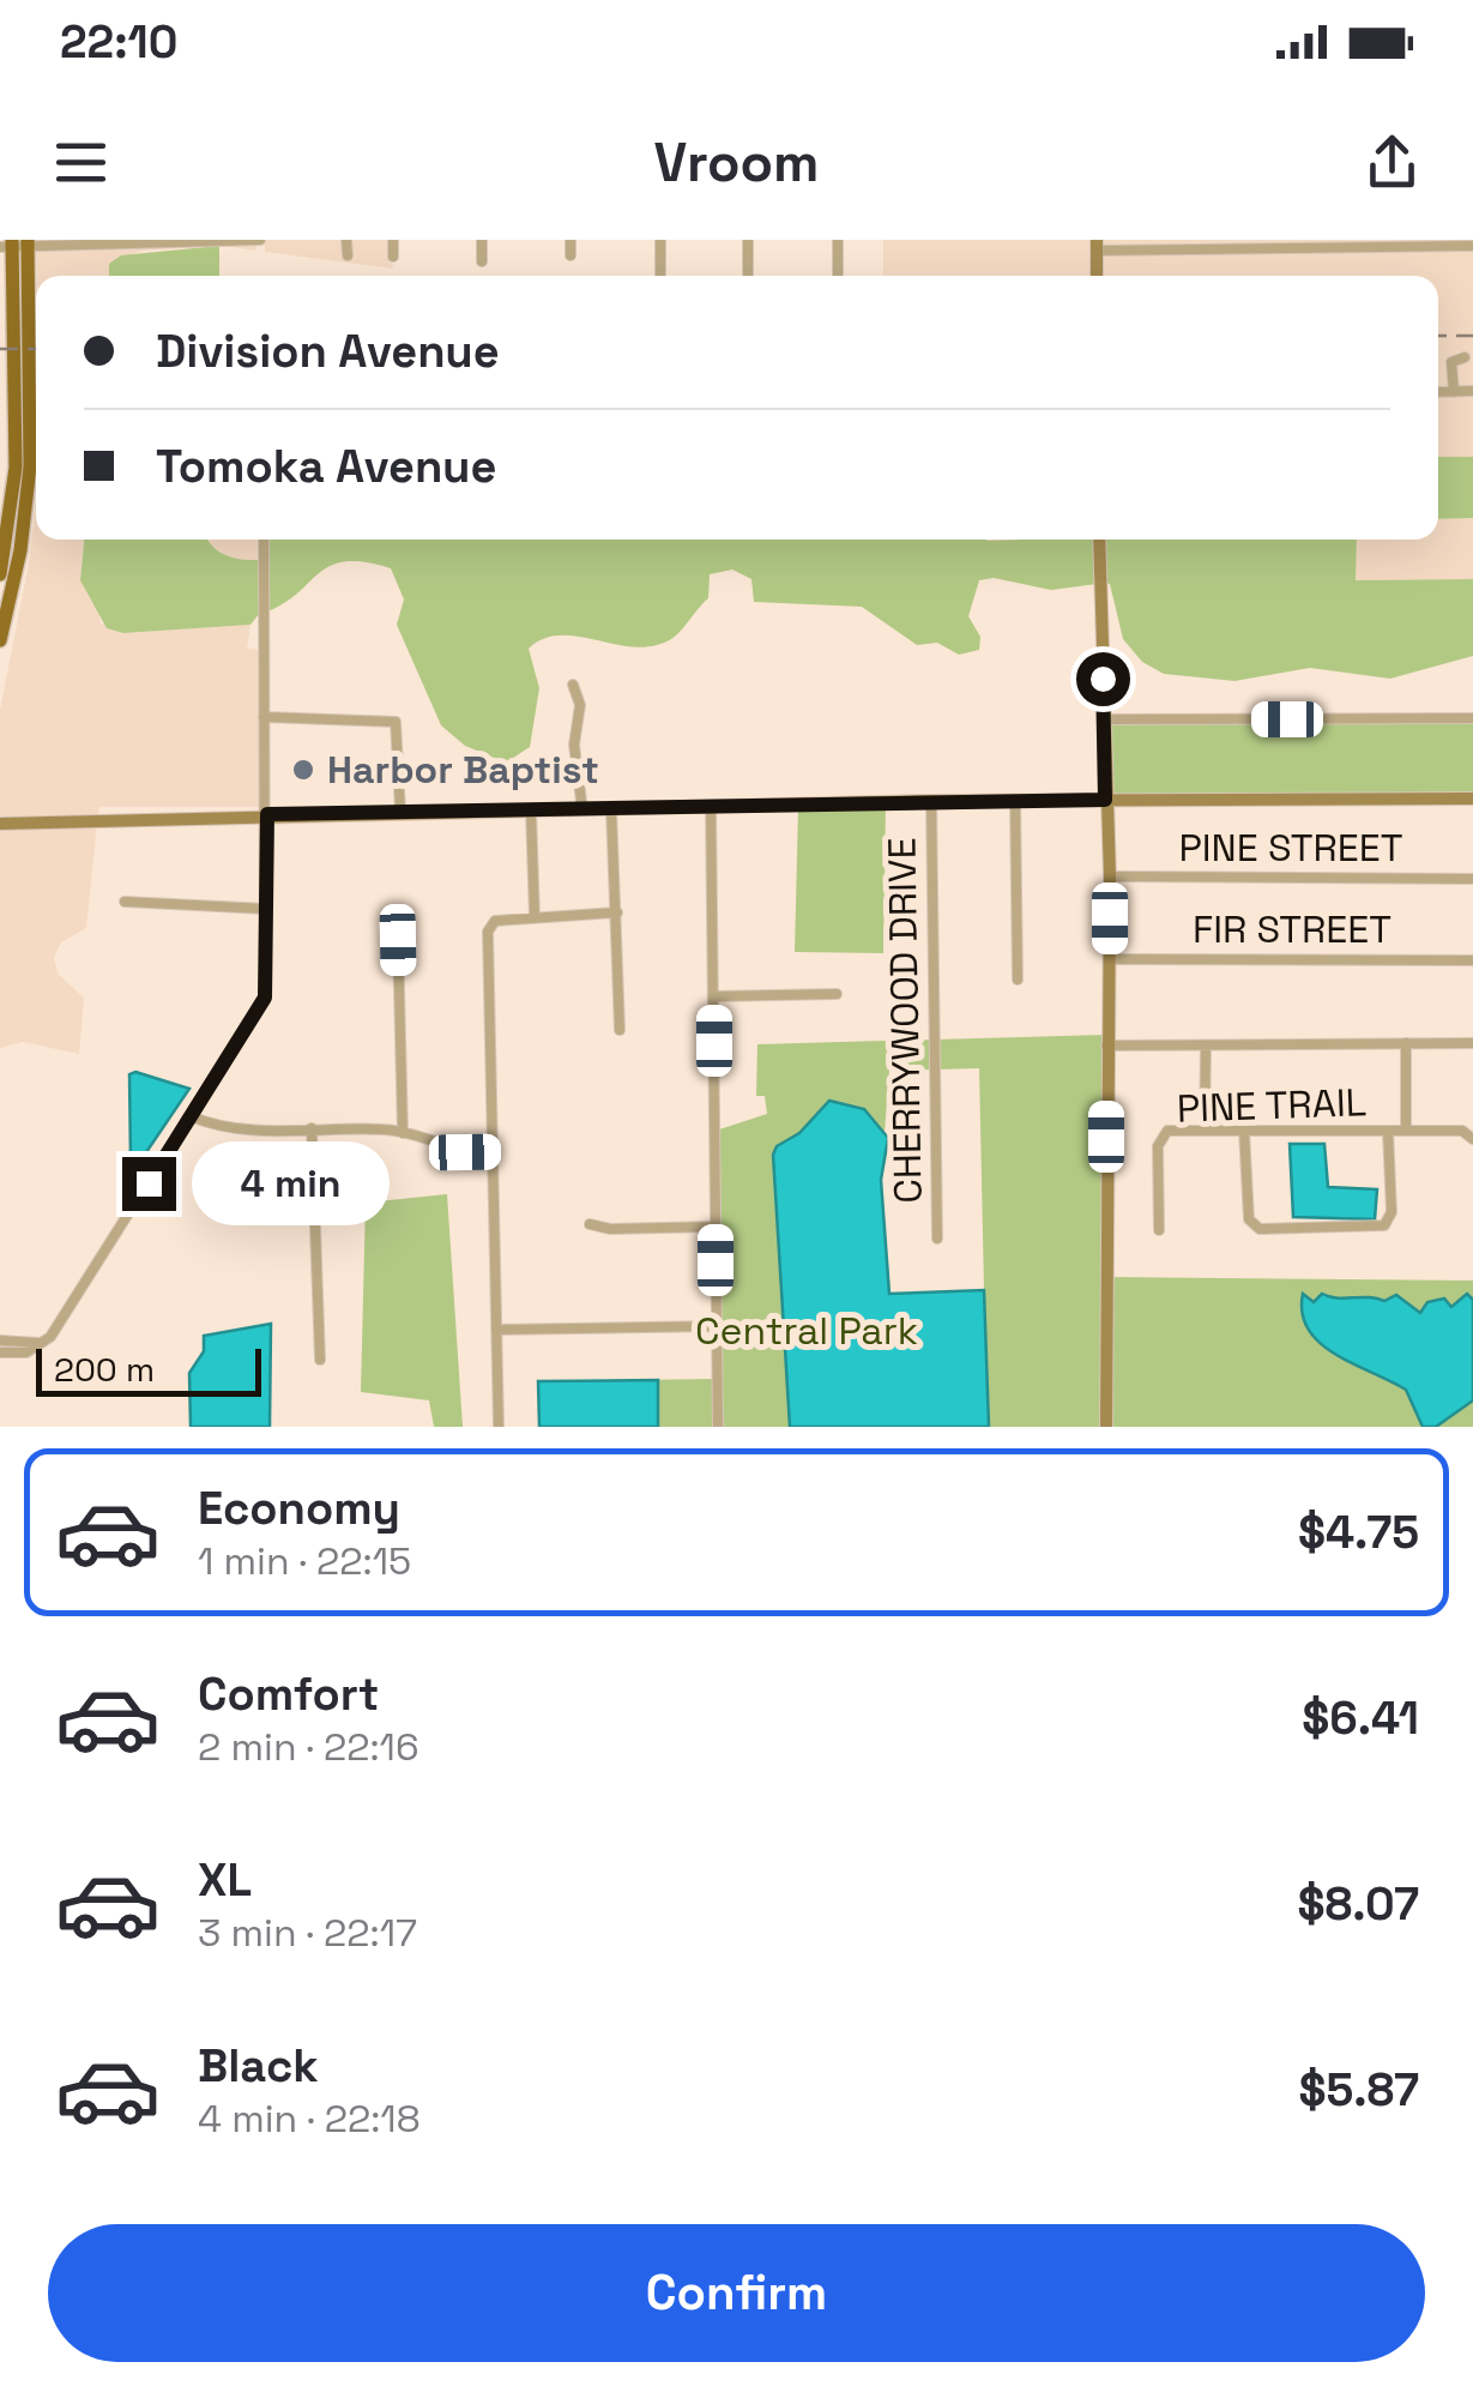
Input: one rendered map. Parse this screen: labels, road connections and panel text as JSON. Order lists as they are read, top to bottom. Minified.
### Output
{"streets":{"street":["PINE STREET","FIR STREET","CHERRYWOOD DRIVE","PINE TRAIL"]},"parks":["Central Park"],"places":["Harbor Baptist"],"scale_bar":"200 m","page":{"status":"22:10","header":"Vroom","banner":["Division Avenue","Tomoka Avenue"],"bubble":"4 min","scale":"200 m","list":[{"name":"Economy","note":"1 min · 22:15","value":"$4.75"},{"name":"Comfort","note":"2 min · 22:16","value":"$6.41"},{"name":"XL","note":"3 min · 22:17","value":"$8.07"},{"name":"Black","note":"4 min · 22:18","value":"$5.87"}],"buttons":"Confirm"}}
